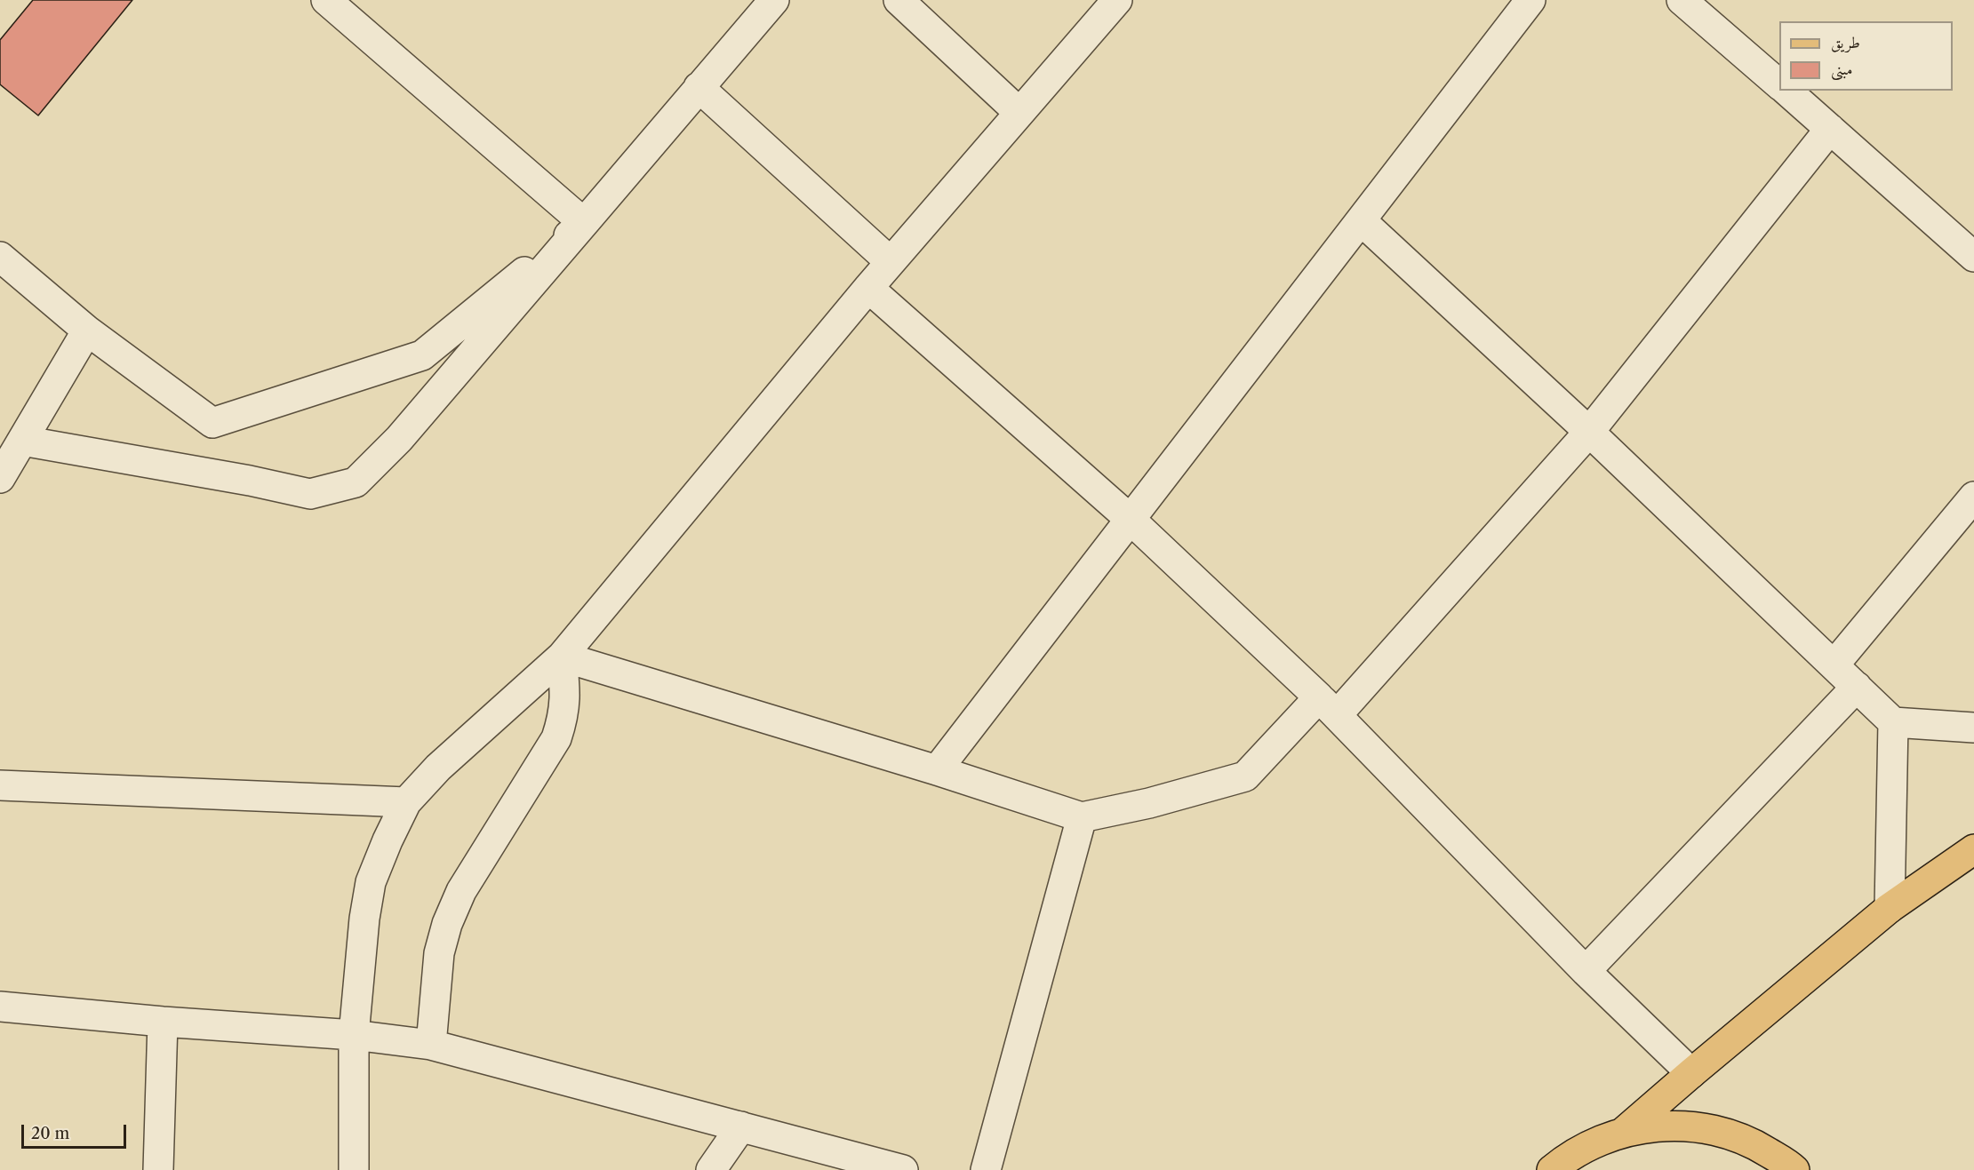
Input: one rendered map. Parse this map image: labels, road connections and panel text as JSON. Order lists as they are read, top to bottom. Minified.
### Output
{"legend":["طريق","مبنى"],"scale_bar":"20 m"}
